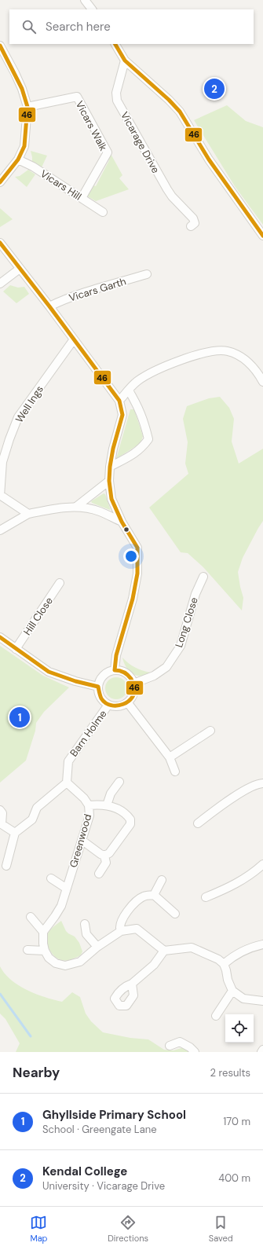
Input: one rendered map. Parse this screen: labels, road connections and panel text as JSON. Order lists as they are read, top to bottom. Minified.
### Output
{"streets":{"street":["Vicars Walk","Vicarage Drive","Vicars Hill","Vicars Garth","Well Ings","Hill Close","Long Close","Barn Holme","Greenwood"]},"crossings":[["Vicars Walk","Vicars Hill"],["Long Close","Barn Holme"],["Barn Holme","Greenwood"]],"lines":["transit line 46"],"page":{"search":"Search here","pins":["2","1"],"heading":["Nearby","2 results"],"list":[{"mark":"1","name":"Ghyllside Primary School","note":"School · Greengate Lane","value":"170 m"},{"mark":"2","name":"Kendal College","note":"University · Vicarage Drive","value":"400 m"}],"nav":["Map","Directions","Saved"]}}
